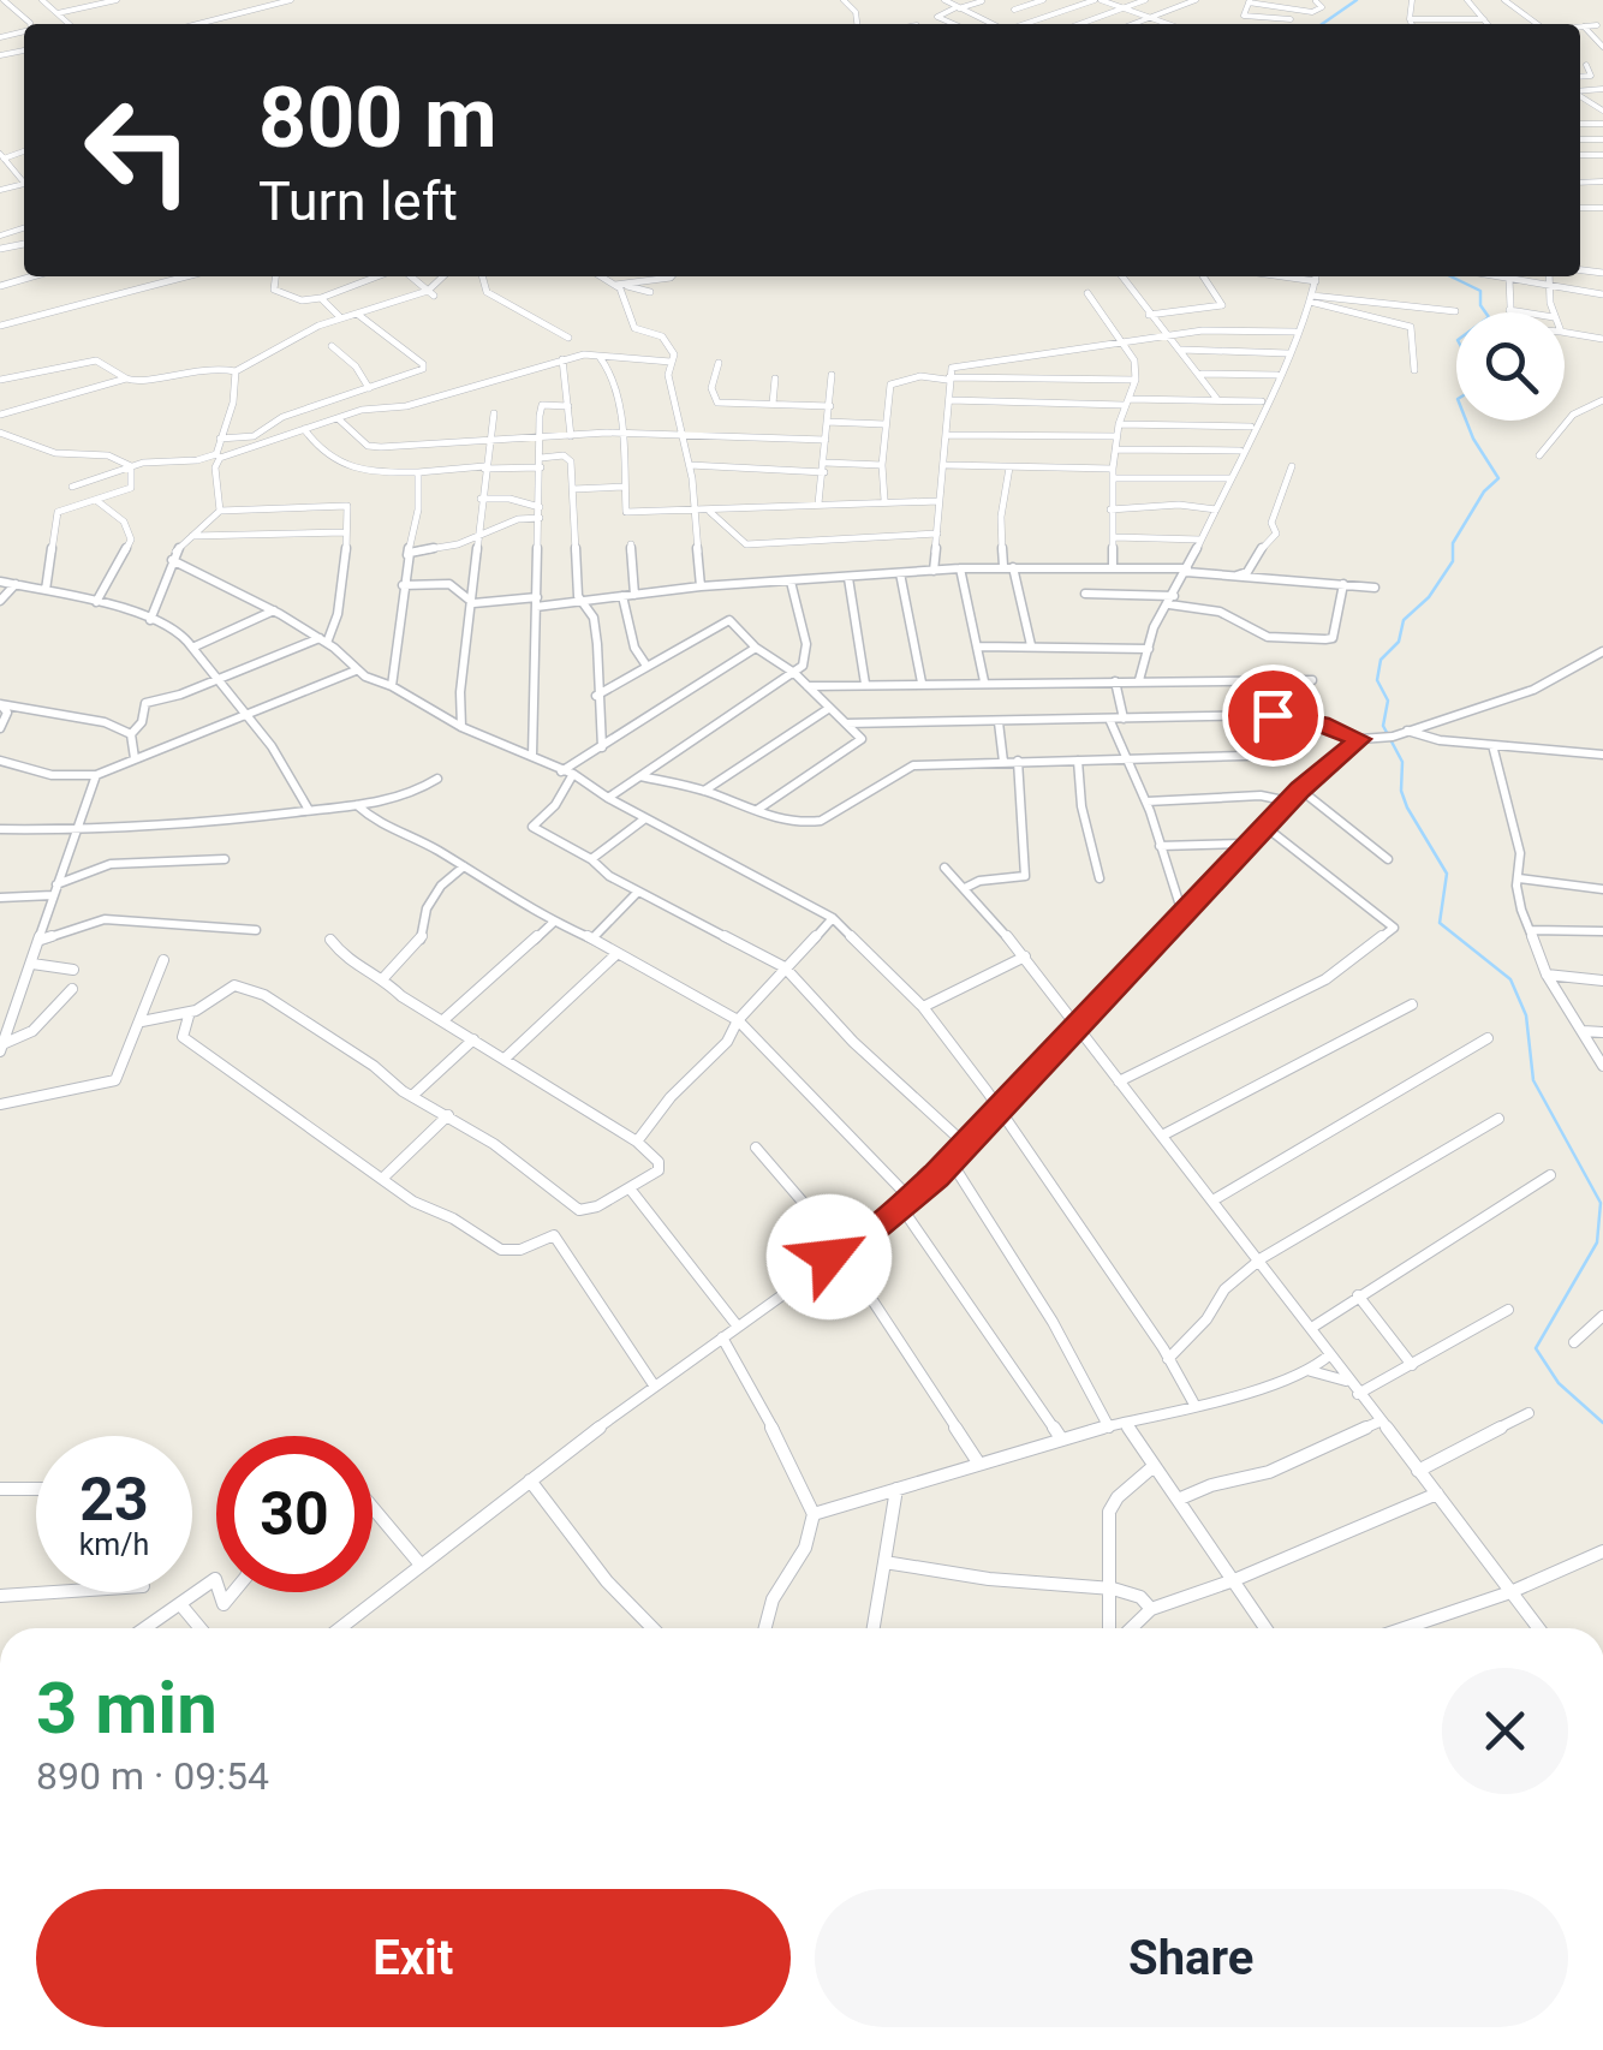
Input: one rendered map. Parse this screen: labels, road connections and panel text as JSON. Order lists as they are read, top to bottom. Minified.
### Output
{"page":{"turn":["800 m","Turn left"],"speed":"23 km/h","limit":"30","heading":["3 min","890 m · 09:54"],"buttons":["Exit","Share"]}}
